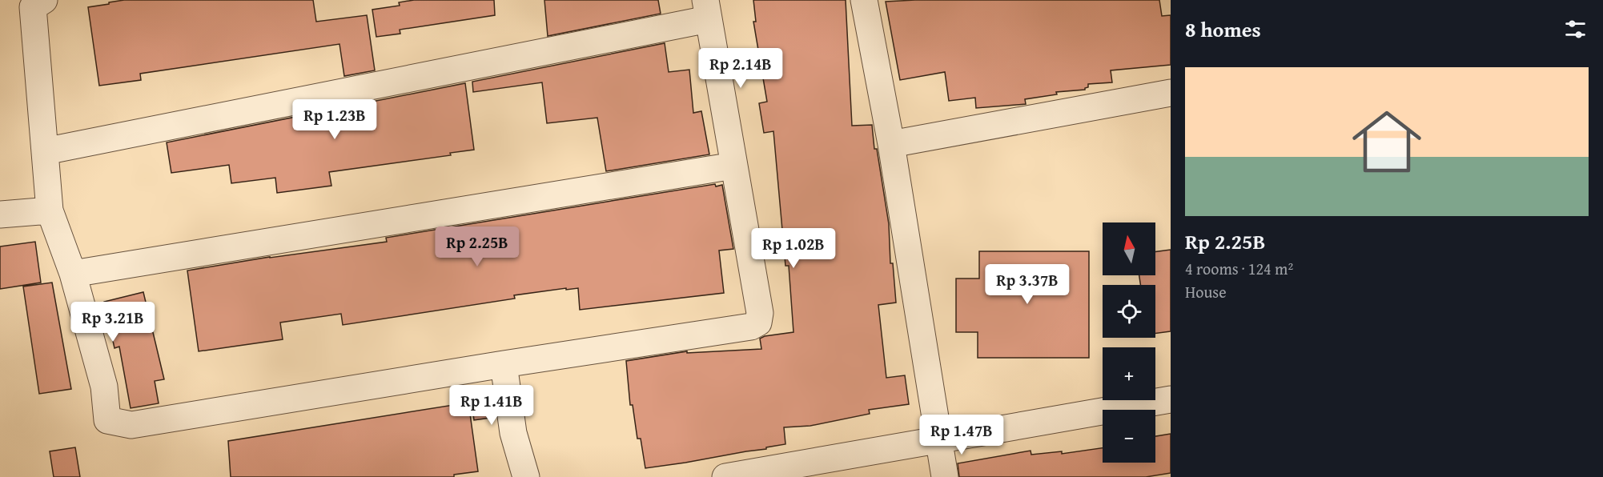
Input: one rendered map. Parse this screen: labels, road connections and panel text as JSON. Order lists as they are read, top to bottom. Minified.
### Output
{"north":"top","page":{"heading":"8 homes","price":["Rp 2.14B","Rp 1.23B","Rp 2.25B","Rp 1.02B","Rp 3.37B","Rp 3.21B","Rp 1.41B","Rp 1.47B"],"list":[{"name":"Rp 2.25B","note":"4 rooms · 124 m² · House"}],"map_buttons":["+","−"]}}
